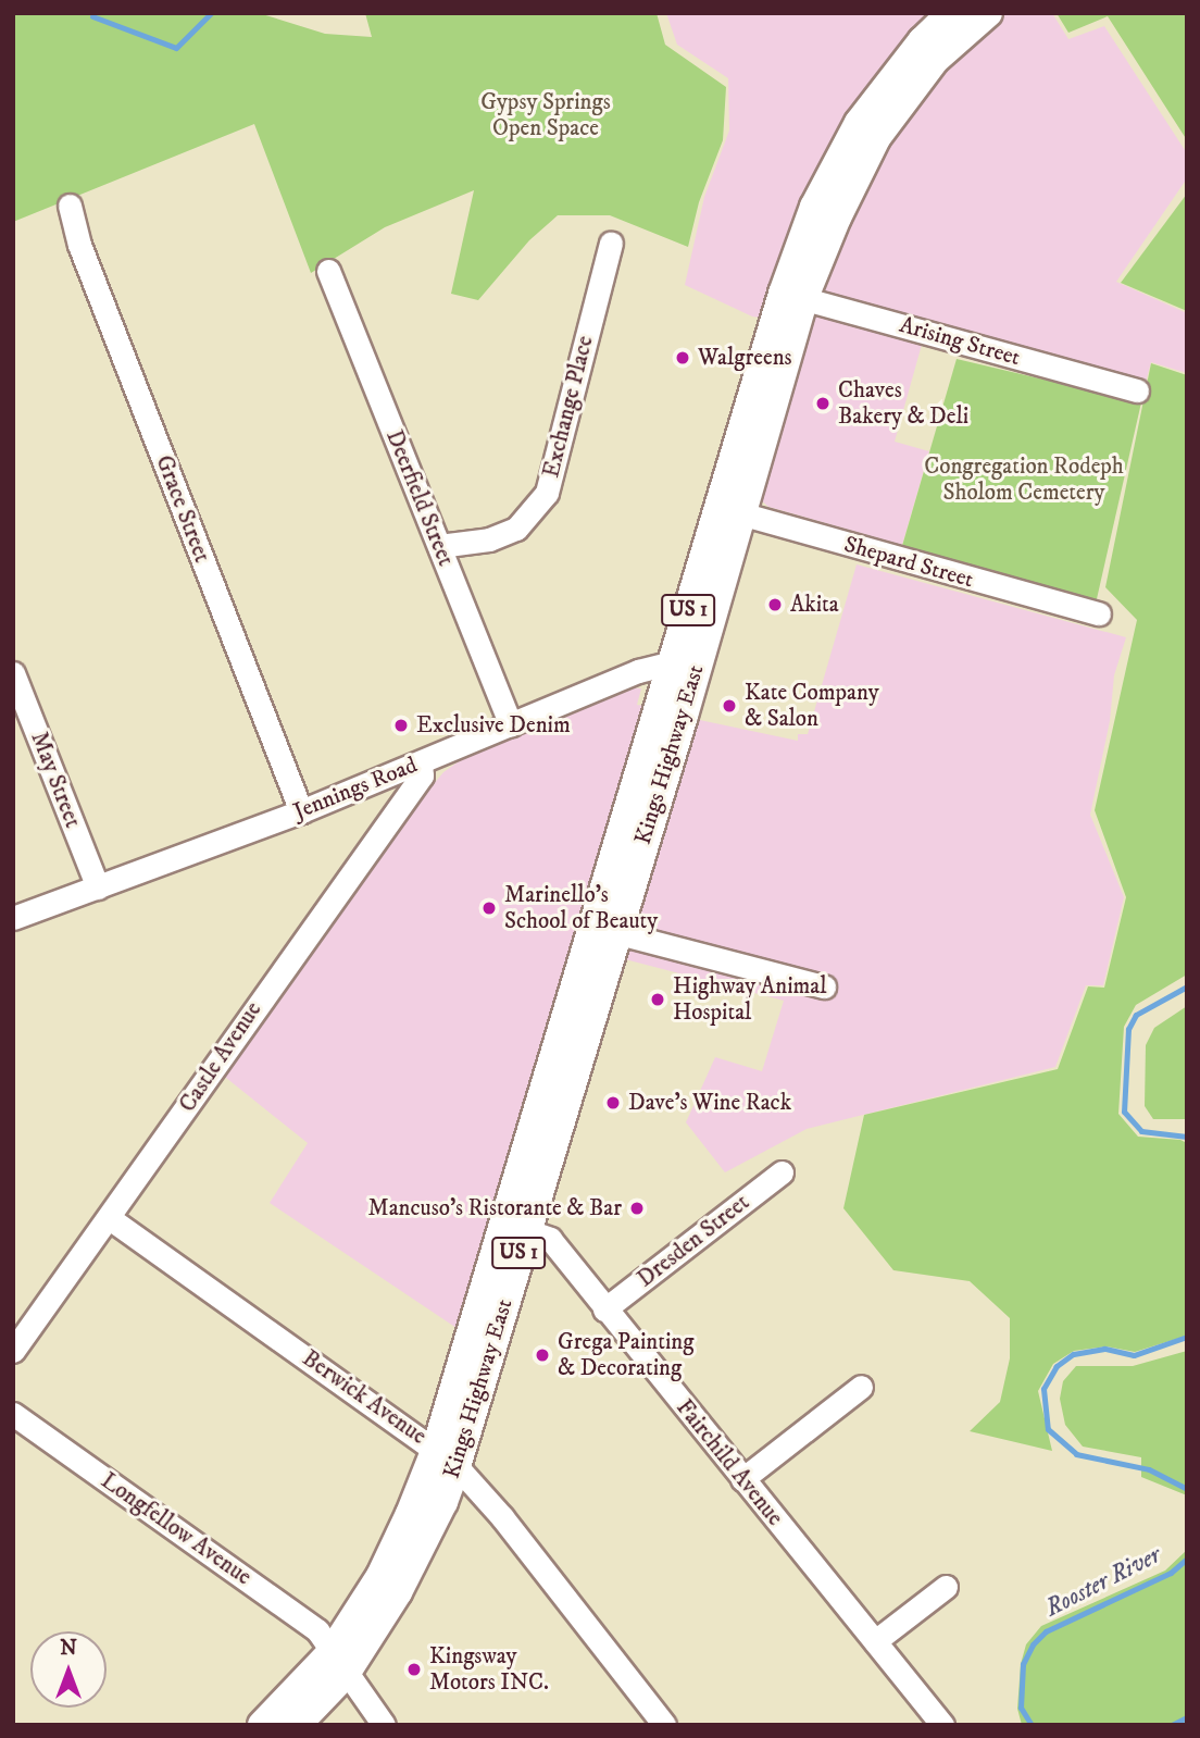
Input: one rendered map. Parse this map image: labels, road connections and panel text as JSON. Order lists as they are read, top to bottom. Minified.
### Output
{"streets":{"main road":["US 1","Kings Highway East"],"street":["Arising Street","Exchange Place","Deerfield Street","Grace Street","Shepard Street","May Street","Jennings Road","Castle Avenue","Dresden Street","Berwick Avenue","Fairchild Avenue","Longfellow Avenue"]},"crossings":[["Arising Street","Kings Highway East"],["Exchange Place","Deerfield Street"],["Deerfield Street","Jennings Road"],["Grace Street","Jennings Road"],["Shepard Street","Kings Highway East"],["Kings Highway East","Jennings Road"],["Kings Highway East","Berwick Avenue"],["Kings Highway East","Fairchild Avenue"],["Kings Highway East","Longfellow Avenue"],["May Street","Jennings Road"],["Jennings Road","Castle Avenue"],["Castle Avenue","Berwick Avenue"],["Dresden Street","Fairchild Avenue"]],"water":["Rooster River"],"parks":["Gypsy Springs Open Space","Congregation Rodeph Sholom Cemetery"],"places":["Walgreens","Chaves Bakery & Deli","Akita","Kate Company & Salon","Exclusive Denim","Marinello's School of Beauty","Highway Animal Hospital","Dave's Wine Rack","Mancuso's Ristorante & Bar","Grega Painting & Decorating","Kingsway Motors INC."],"north":"top"}
